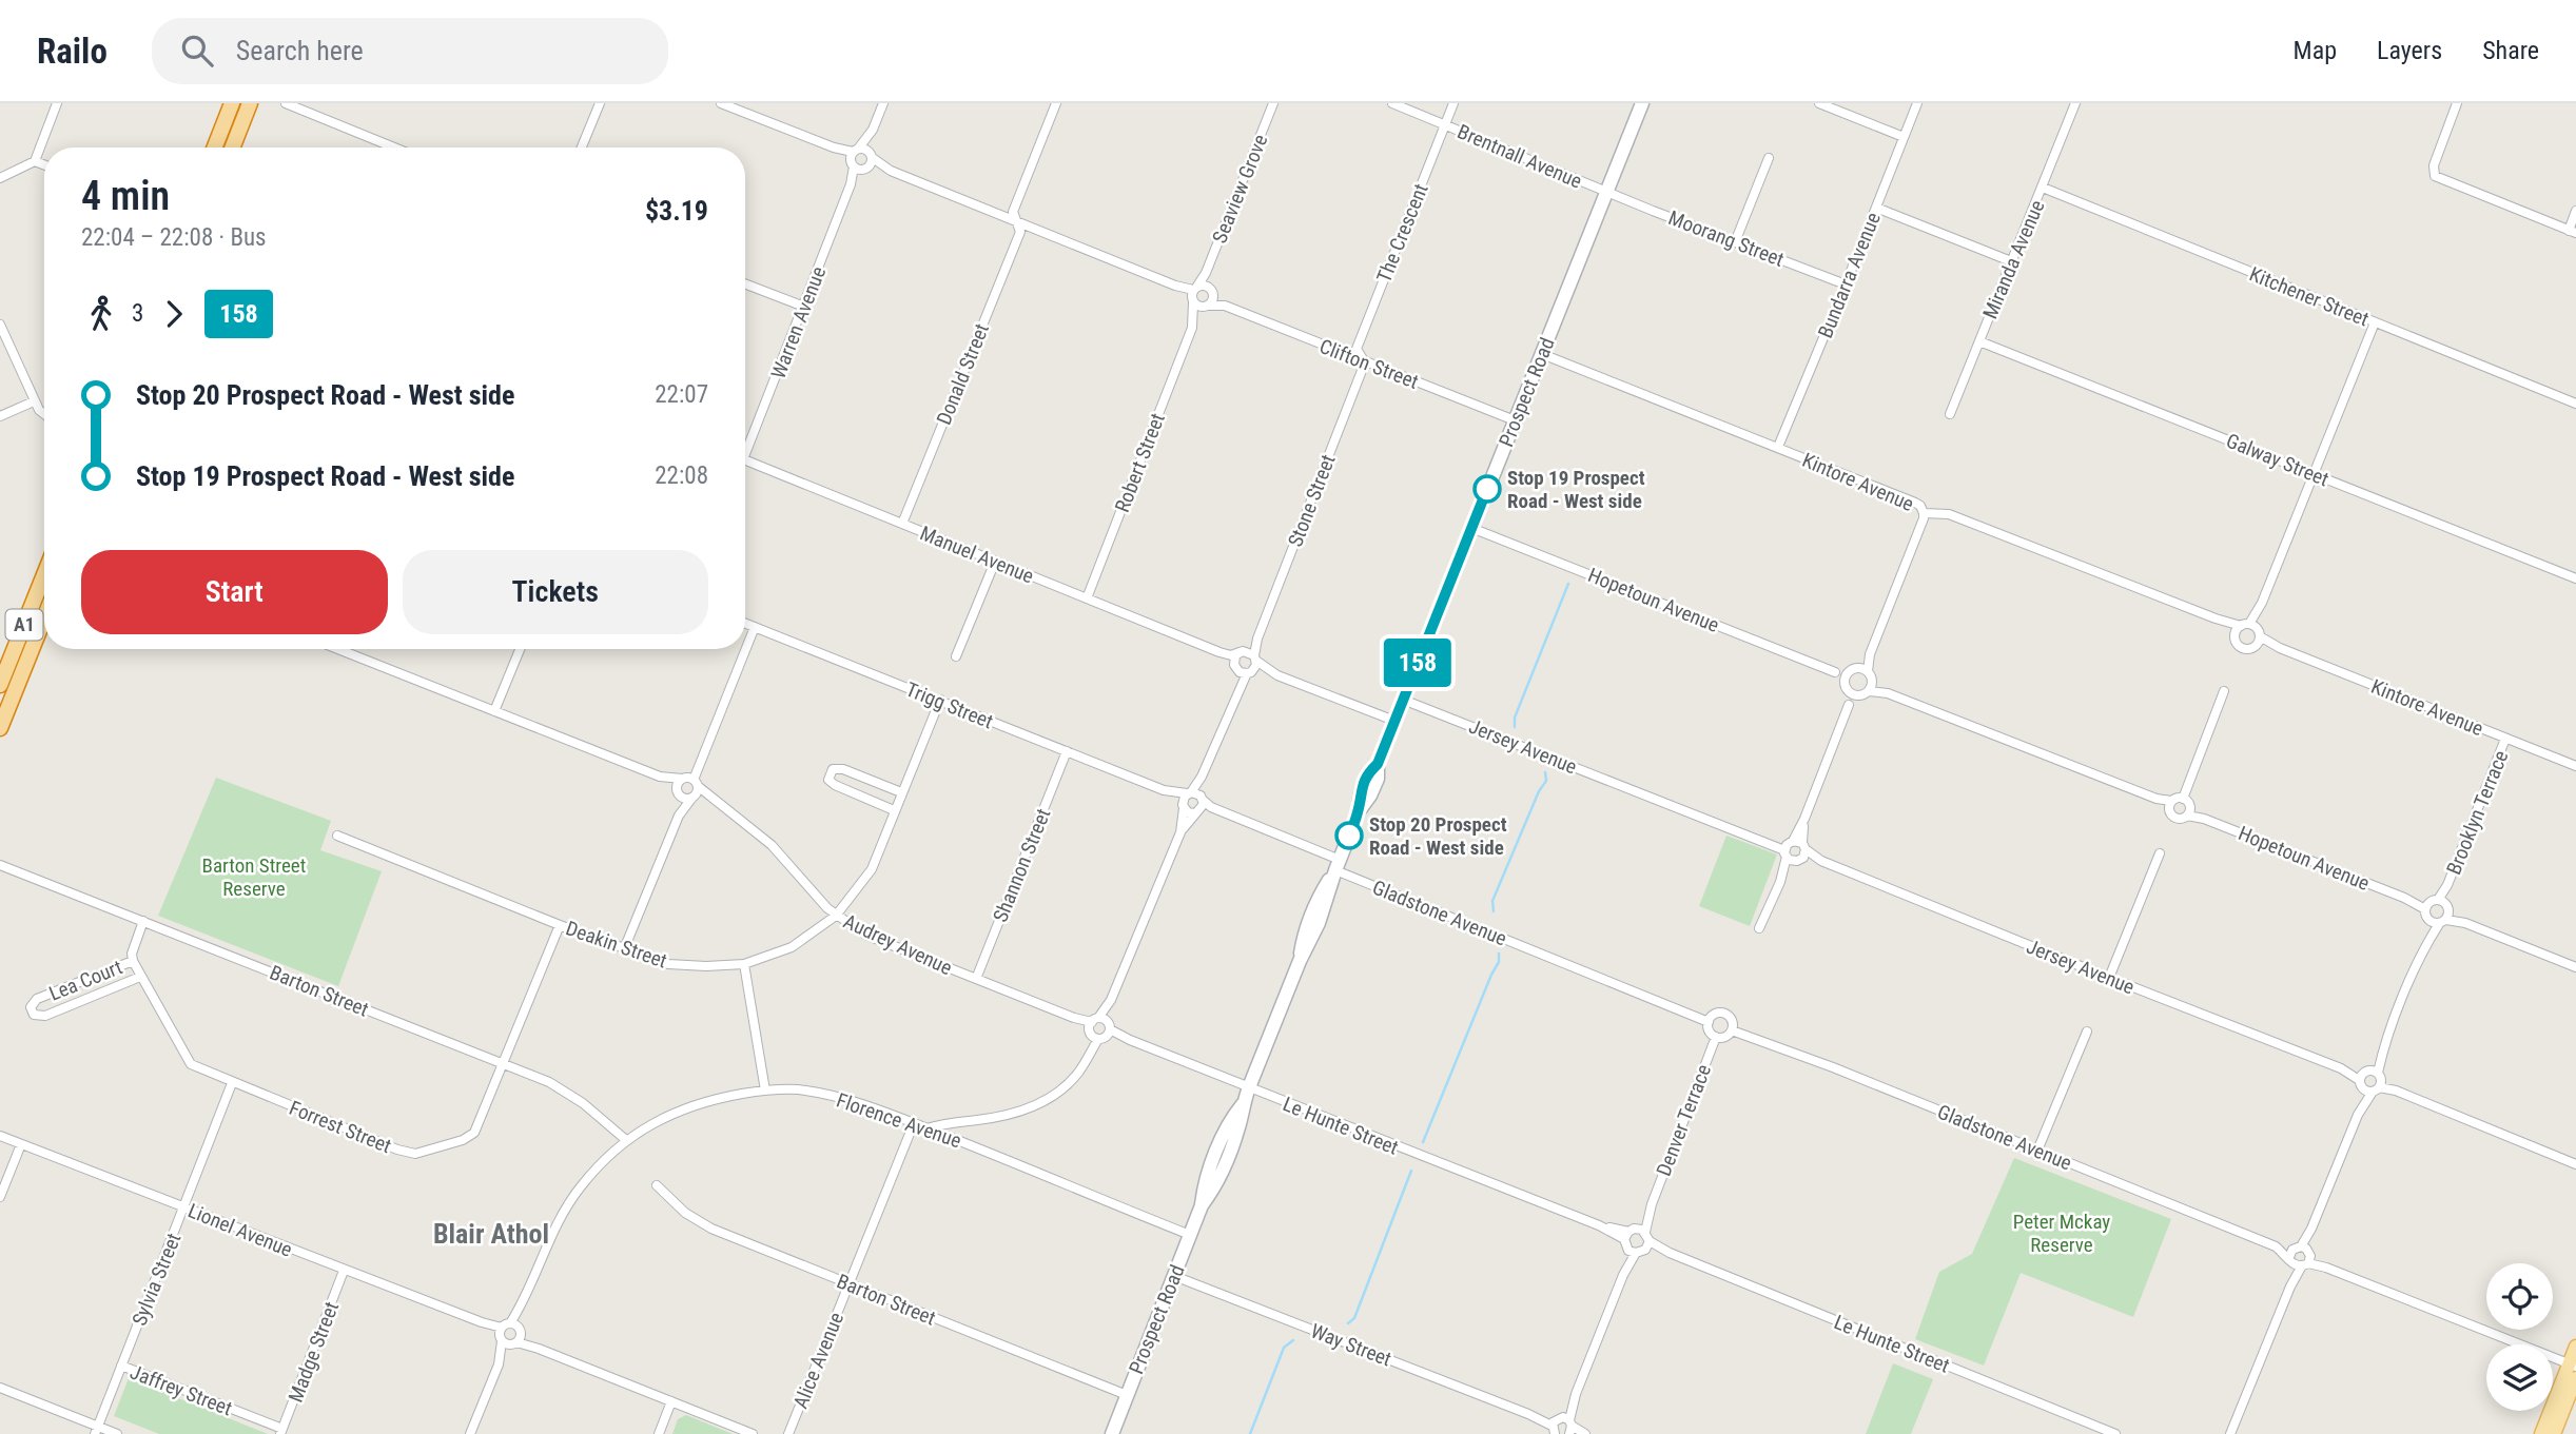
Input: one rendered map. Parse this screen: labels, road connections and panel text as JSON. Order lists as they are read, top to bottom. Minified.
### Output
{"streets":{"highway":["A1"],"main road":["Prospect Road"],"street":["Brentnall Avenue","Seaview Grove","The Crescent","Moorang Street","Miranda Avenue","Bundarra Avenue","Kitchener Street","Warren Avenue","Clifton Street","Donald Street","Galway Street","Robert Street","Kintore Avenue","Stone Street","Manuel Avenue","Hopetoun Avenue","Trigg Street","Jersey Avenue","Brooklyn Terrace","Shannon Street","Gladstone Avenue","Deakin Street","Audrey Avenue","Lea Court","Barton Street","Florence Avenue","Denver Terrace","Le Hunte Street","Forrest Street","Lionel Avenue","Sylvia Street","Way Street","Madge Street","Alice Avenue","Jaffrey Street"]},"crossings":[["Brentnall Avenue","The Crescent"],["Brentnall Avenue","Moorang Street"],["Brentnall Avenue","Prospect Road"],["Seaview Grove","Robert Street"],["The Crescent","Clifton Street"],["The Crescent","Stone Street"],["Moorang Street","Bundarra Avenue"],["Moorang Street","Prospect Road"],["Miranda Avenue","Kitchener Street"],["Miranda Avenue","Galway Street"],["Bundarra Avenue","Kintore Avenue"],["Clifton Street","Prospect Road"],["Clifton Street","Robert Street"],["Clifton Street","Stone Street"],["Donald Street","Manuel Avenue"],["Prospect Road","Kintore Avenue"],["Prospect Road","Hopetoun Avenue"],["Prospect Road","Trigg Street"],["Prospect Road","Jersey Avenue"],["Prospect Road","Gladstone Avenue"],["Prospect Road","Audrey Avenue"],["Prospect Road","Barton Street"],["Prospect Road","Florence Avenue"],["Prospect Road","Le Hunte Street"],["Prospect Road","Way Street"],["Robert Street","Manuel Avenue"],["Kintore Avenue","Brooklyn Terrace"],["Stone Street","Manuel Avenue"],["Hopetoun Avenue","Brooklyn Terrace"],["Trigg Street","Shannon Street"],["Trigg Street","Gladstone Avenue"],["Trigg Street","Deakin Street"],["Jersey Avenue","Brooklyn Terrace"],["Brooklyn Terrace","Gladstone Avenue"],["Shannon Street","Audrey Avenue"],["Gladstone Avenue","Denver Terrace"],["Deakin Street","Audrey Avenue"],["Deakin Street","Forrest Street"],["Audrey Avenue","Le Hunte Street"],["Lea Court","Forrest Street"],["Barton Street","Florence Avenue"],["Barton Street","Forrest Street"],["Barton Street","Alice Avenue"],["Florence Avenue","Lionel Avenue"],["Florence Avenue","Alice Avenue"],["Denver Terrace","Le Hunte Street"],["Forrest Street","Sylvia Street"],["Lionel Avenue","Sylvia Street"],["Lionel Avenue","Madge Street"],["Sylvia Street","Jaffrey Street"],["Madge Street","Jaffrey Street"]],"districts":["Blair Athol"],"parks":["Barton Street Reserve","Peter Mckay Reserve"],"places":["Stop 19 Prospect Road - West side","Stop 20 Prospect Road - West side"],"lines":["bus line 158"],"page":{"header":"Railo","search":"Search here","nav":["Map","Layers","Share"],"on_map":"158","heading":["4 min","22:04 – 22:08 · Bus","$3.19"],"legs":["3","158"],"list":[{"name":"Stop 20 Prospect Road - West side","value":"22:07"},{"name":"Stop 19 Prospect Road - West side","value":"22:08"}],"buttons":["Start","Tickets"]}}
